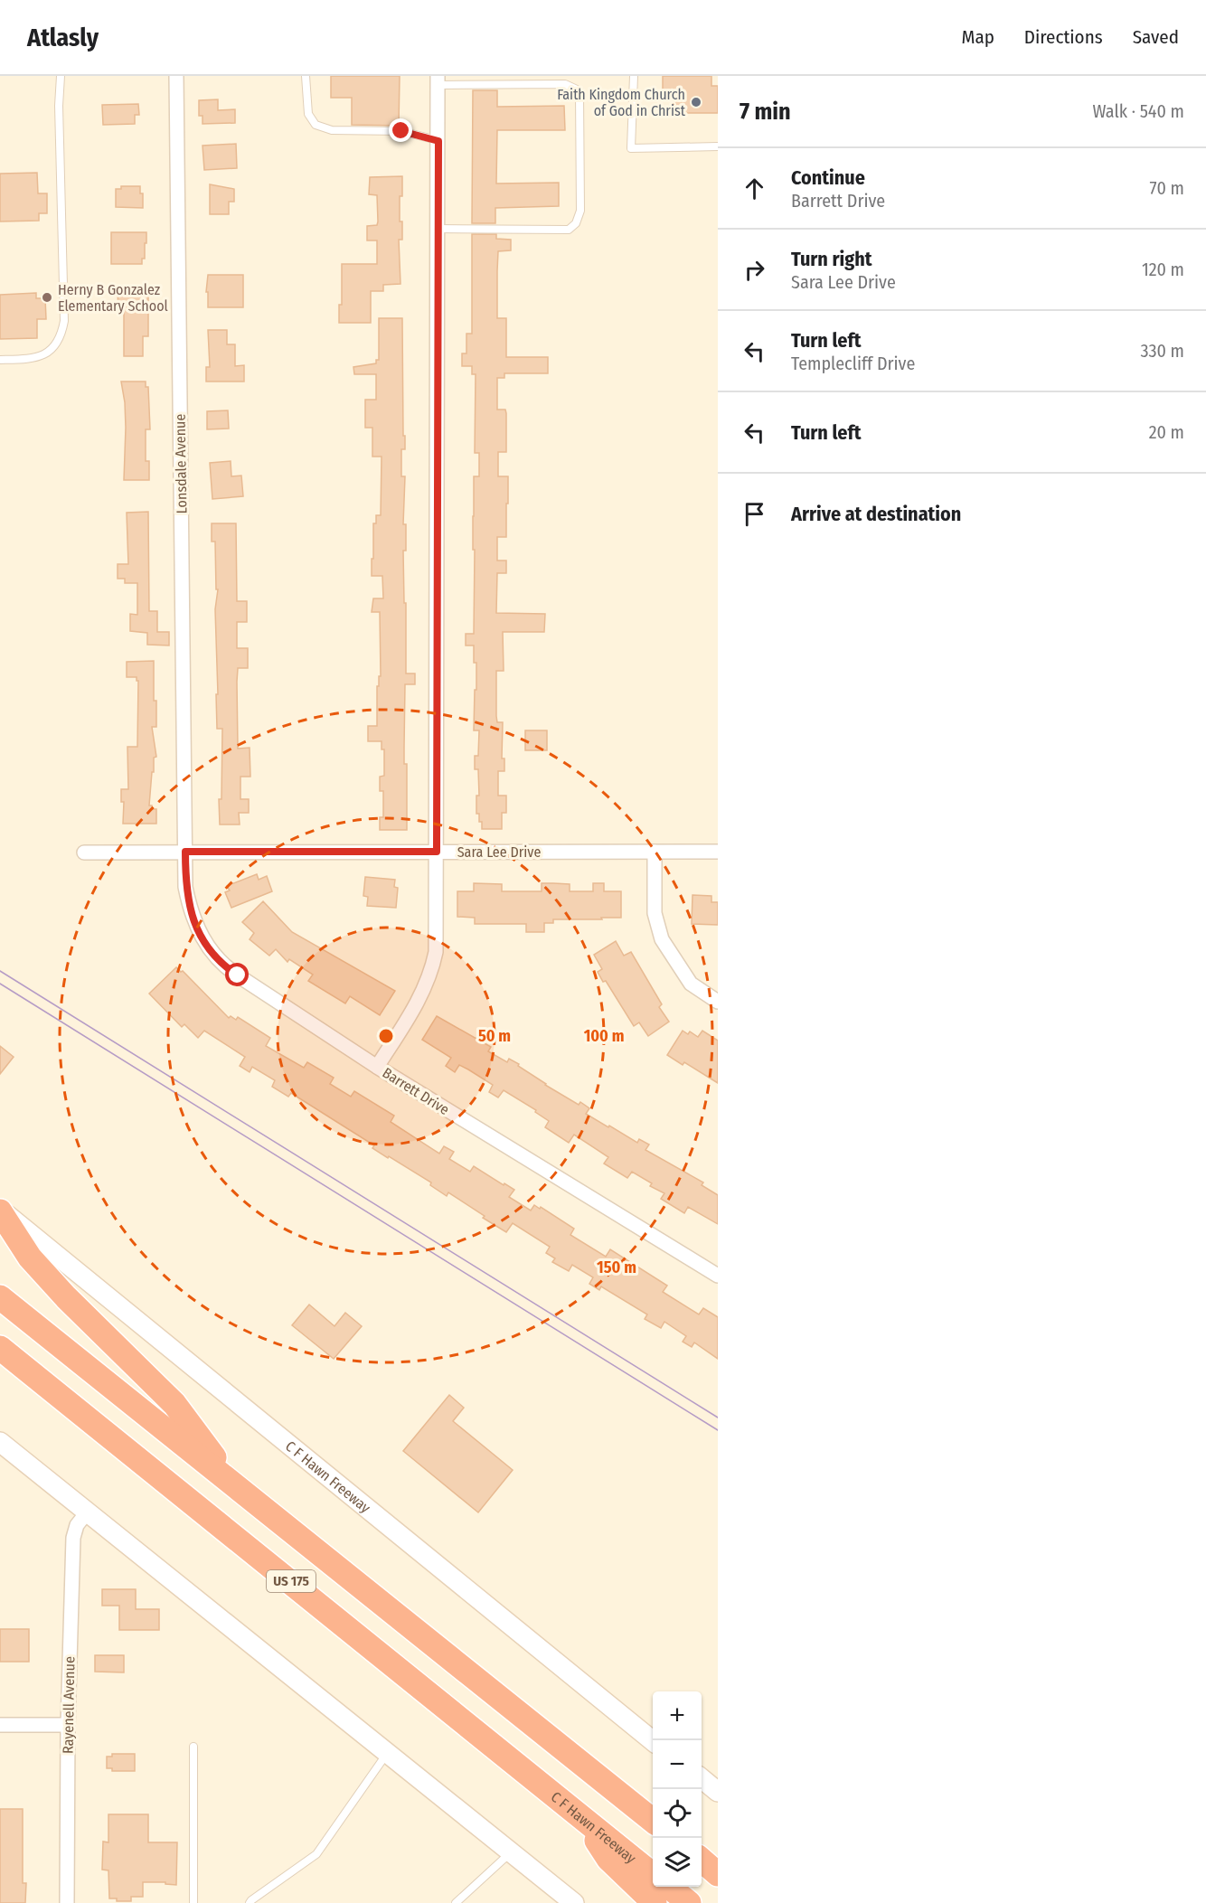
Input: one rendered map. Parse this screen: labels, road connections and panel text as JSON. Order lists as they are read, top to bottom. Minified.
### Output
{"streets":{"highway":["C F Hawn Freeway","US 175"],"street":["Lonsdale Avenue","Sara Lee Drive","Barrett Drive","Rayenell Avenue"]},"crossings":[["Lonsdale Avenue","Sara Lee Drive"],["Lonsdale Avenue","Barrett Drive"],["Sara Lee Drive","Barrett Drive"]],"places":["Faith Kingdom Church of God in Christ","Herny B Gonzalez Elementary School"],"page":{"header":"Atlasly","nav":["Map","Directions","Saved"],"heading":["7 min","Walk · 540 m"],"list":[["Continue","Barrett Drive","70 m"],["Turn right","Sara Lee Drive","120 m"],["Turn left","Templecliff Drive","330 m"],["Turn left","20 m"],"Arrive at destination"],"map_buttons":["+","−"]},"rings":["50 m","100 m","150 m"]}
